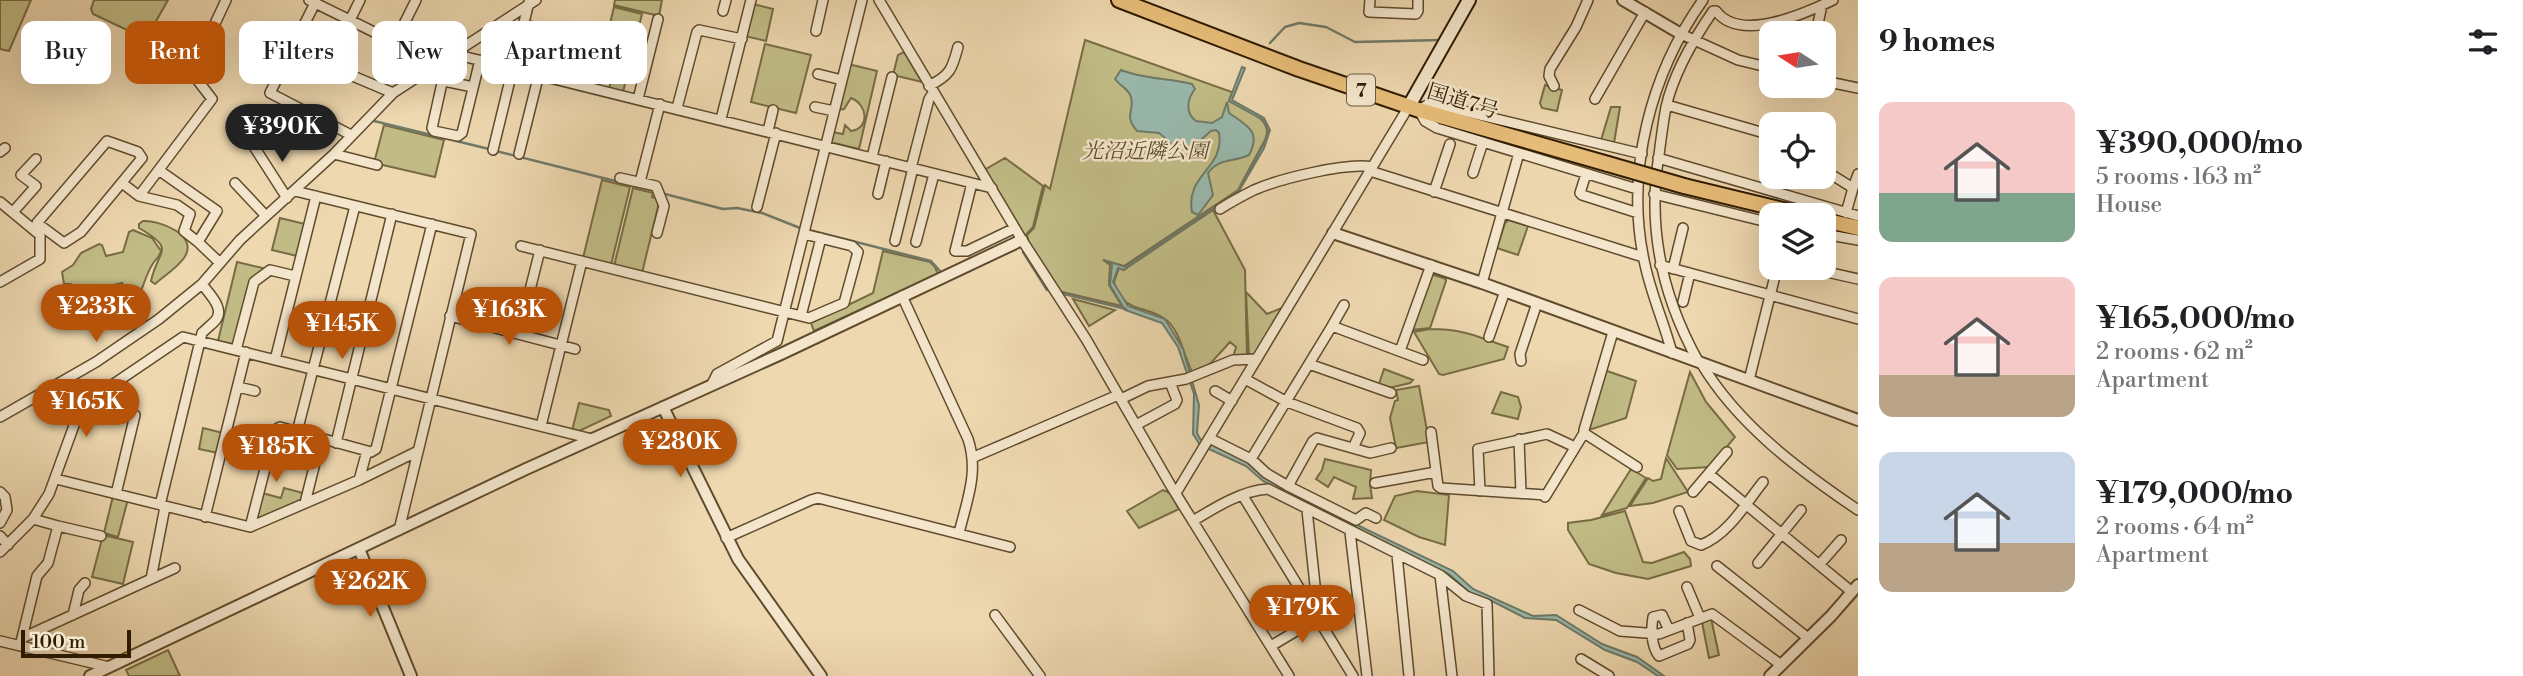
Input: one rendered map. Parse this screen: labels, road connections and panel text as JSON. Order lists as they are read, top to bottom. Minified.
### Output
{"streets":{"highway":["7","国道7号"]},"parks":["光沼近隣公園"],"scale_bar":"100 m","north":"left","page":{"heading":"9 homes","chip":["Buy","Rent","Filters","New","Apartment"],"list":[{"name":"¥390,000/mo","note":"5 rooms · 163 m² · House"},{"name":"¥165,000/mo","note":"2 rooms · 62 m² · Apartment"},{"name":"¥179,000/mo","note":"2 rooms · 64 m² · Apartment"}],"price":["¥390K","¥233K","¥163K","¥145K","¥165K","¥280K","¥185K","¥262K","¥179K"],"scale":"100 m"}}
